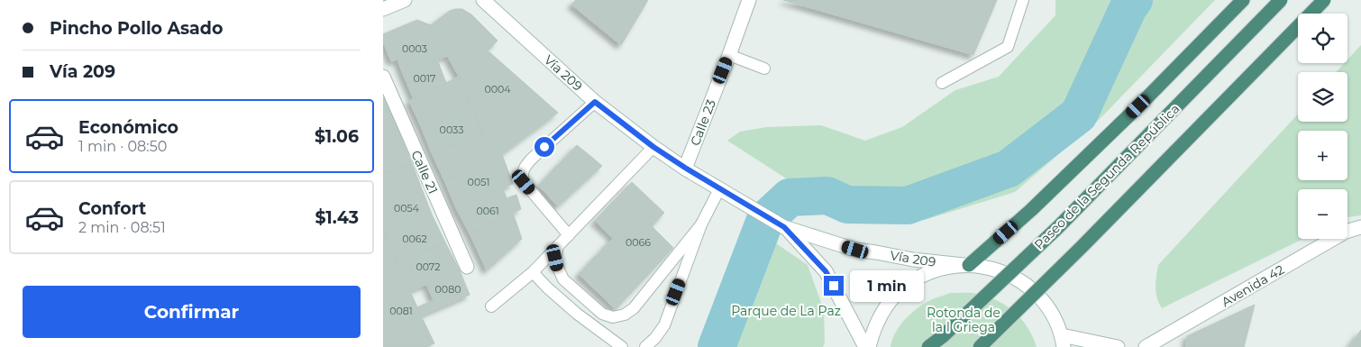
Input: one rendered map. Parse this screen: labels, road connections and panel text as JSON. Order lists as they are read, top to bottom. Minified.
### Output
{"streets":{"highway":["Paseo de la Segunda República"],"main road":["Vía 209","Calle 23","Calle 21","Avenida 42"]},"crossings":[["Vía 209","Calle 23"]],"parks":["Parque de La Paz","Rotonda de la I Griega"],"house_numbers":["0003","0017","0004","0033","0051","0054","0061","0062","0066","0072","0080","0081"],"page":{"banner":["Pincho Pollo Asado","Vía 209"],"map_buttons":["+","−"],"list":[{"name":"Económico","note":"1 min · 08:50","value":"$1.06"},{"name":"Confort","note":"2 min · 08:51","value":"$1.43"}],"bubble":"1 min","buttons":"Confirmar"}}
